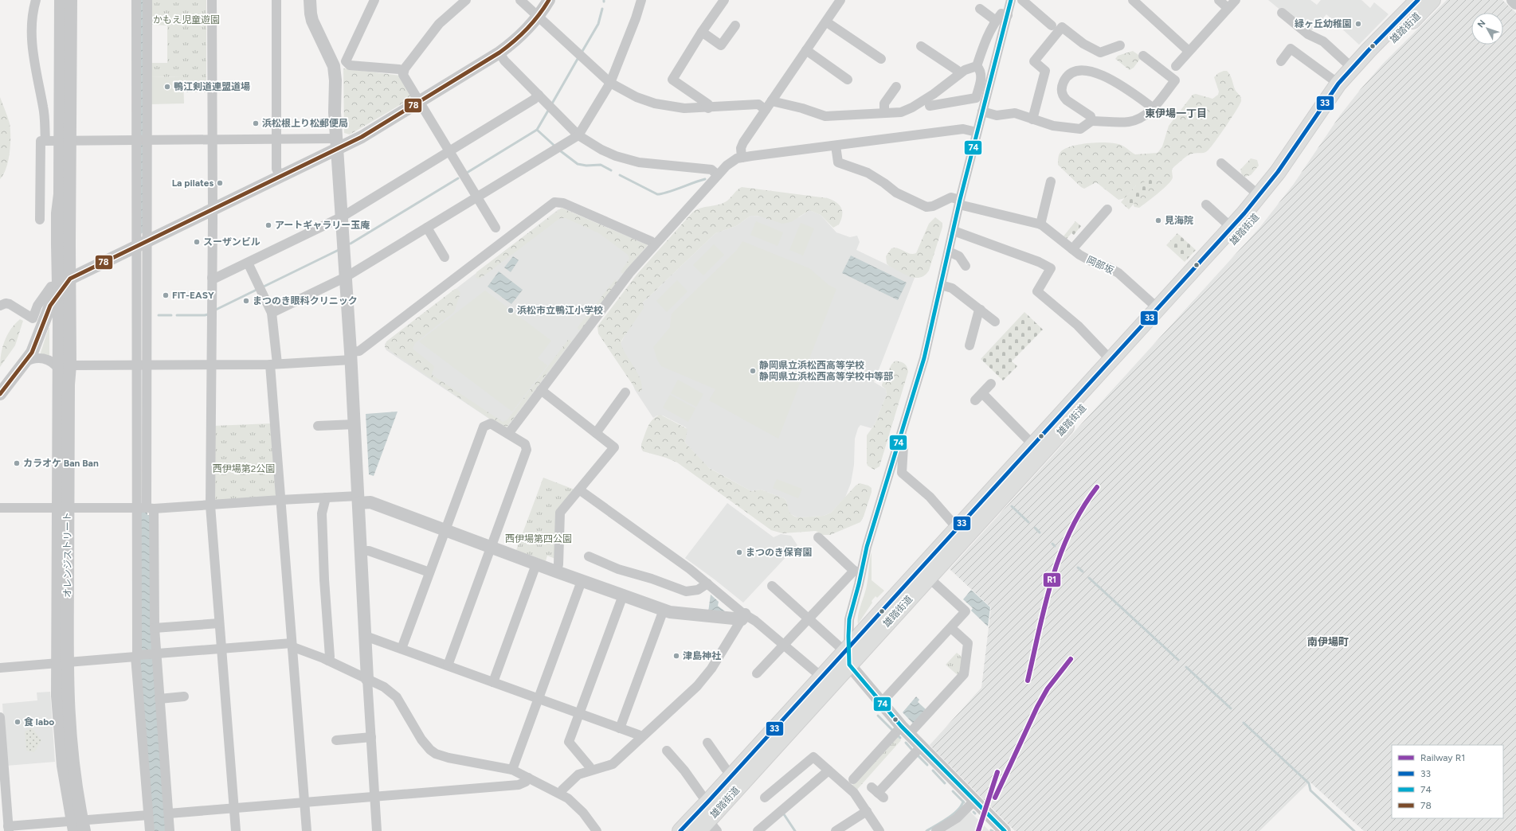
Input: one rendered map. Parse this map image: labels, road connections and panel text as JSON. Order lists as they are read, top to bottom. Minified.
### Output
{"streets":{"main road":["雄踏街道"],"street":["岡部坂","オレンジストリート"]},"crossings":[["雄踏街道","岡部坂"]],"districts":["東伊場一丁目","南伊場町"],"parks":["かもえ児童遊園","西伊場第2公園","西伊場第四公園"],"places":["緑ヶ丘幼稚園","鴨江剣道連盟道場","浜松根上り松郵便局","La pilates","見海院","アートギャラリー玉庵","スーザンビル","FIT-EASY","まつのき眼科クリニック","浜松市立鴨江小学校","静岡県立浜松西高等学校 静岡県立浜松西高等学校中等部","カラオケ Ban Ban","まつのき保育園","津島神社","食 labo"],"lines":["transit line 33","transit line 74","transit line 78","rail line R1"],"legend":["Railway R1","33","74","78"],"north":"top left"}
